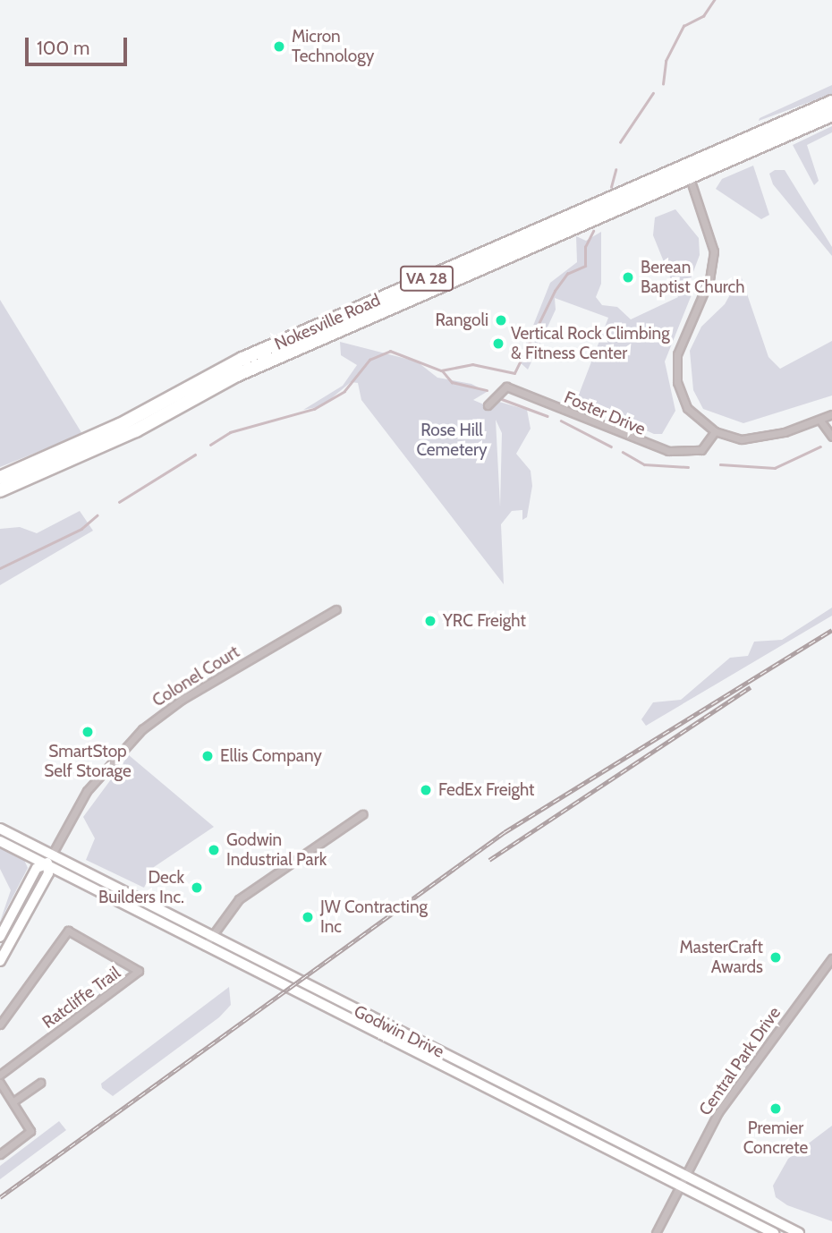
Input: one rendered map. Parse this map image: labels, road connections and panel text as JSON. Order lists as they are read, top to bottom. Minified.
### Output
{"streets":{"highway":["VA 28","Nokesville Road"],"street":["Foster Drive","Colonel Court","Ratcliffe Trail","Godwin Drive","Central Park Drive"]},"crossings":[["Colonel Court","Godwin Drive"],["Godwin Drive","Central Park Drive"]],"parks":["Rose Hill Cemetery"],"places":["Micron Technology","Berean Baptist Church","Rangoli","Vertical Rock Climbing & Fitness Center","YRC Freight","SmartStop Self Storage","Ellis Company","FedEx Freight","Godwin Industrial Park","Deck Builders Inc.","JW Contracting Inc","MasterCraft Awards","Premier Concrete"],"scale_bar":"100 m"}
